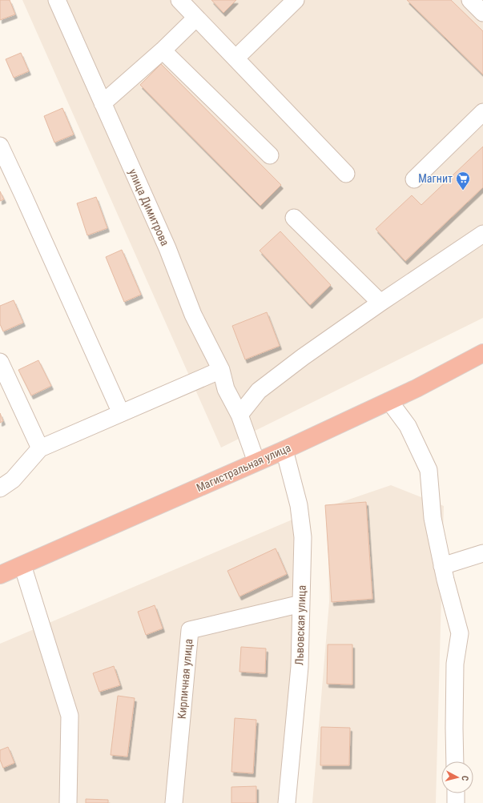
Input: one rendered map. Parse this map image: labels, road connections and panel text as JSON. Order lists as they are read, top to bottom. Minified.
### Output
{"streets":{"highway":["Магистральная улица"],"street":["улица Димитрова","Львовская улица","Кирпичная улица"]},"crossings":[["улица Димитрова","Магистральная улица"],["Магистральная улица","Львовская улица"],["Львовская улица","Кирпичная улица"]],"places":{"supermarket":["Магнит"]},"north":"right"}
